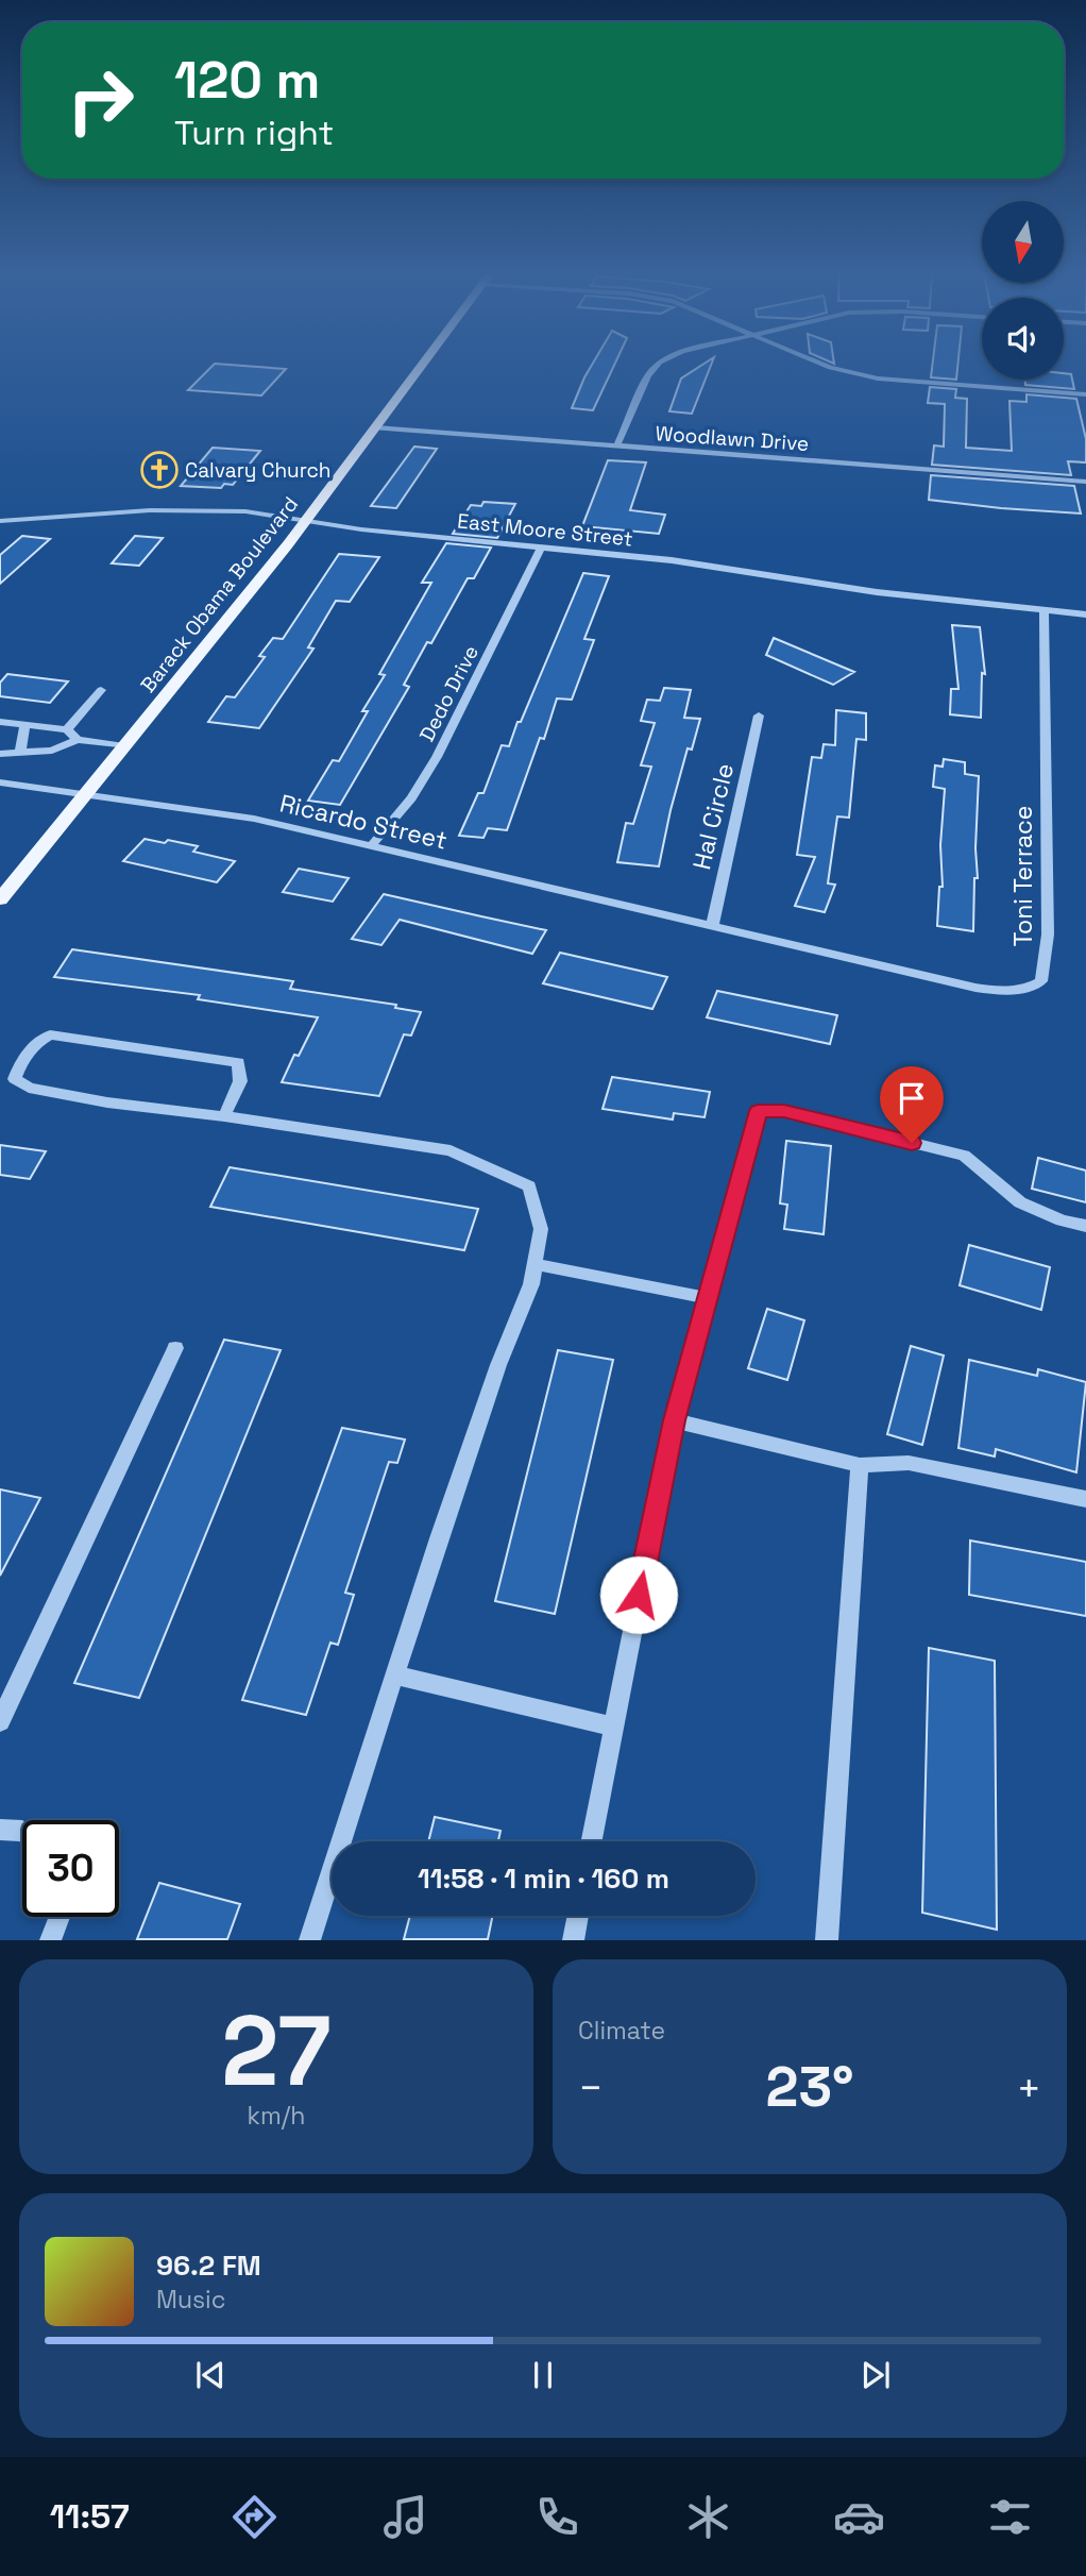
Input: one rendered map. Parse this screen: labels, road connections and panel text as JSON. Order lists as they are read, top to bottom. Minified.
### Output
{"streets":{"main road":["Barack Obama Boulevard"],"street":["Woodlawn Drive","East Moore Street","Dedo Drive","Hal Circle","Ricardo Street","Toni Terrace"]},"crossings":[["Woodlawn Drive","Barack Obama Boulevard"],["East Moore Street","Barack Obama Boulevard"],["East Moore Street","Dedo Drive"],["East Moore Street","Toni Terrace"],["Barack Obama Boulevard","Ricardo Street"],["Dedo Drive","Ricardo Street"],["Hal Circle","Ricardo Street"],["Hal Circle","Toni Terrace"],["Ricardo Street","Toni Terrace"]],"places":{"church":["Calvary Church"]},"north":"bottom","page":{"turn":["120 m","Turn right"],"limit":"30","trip":"11:58 · 1 min · 160 m","tile":[["27","km/h"],"Climate"],"heat":["−","23°","+"],"song":["96.2 FM","Music"],"tabs":"11:57"}}
